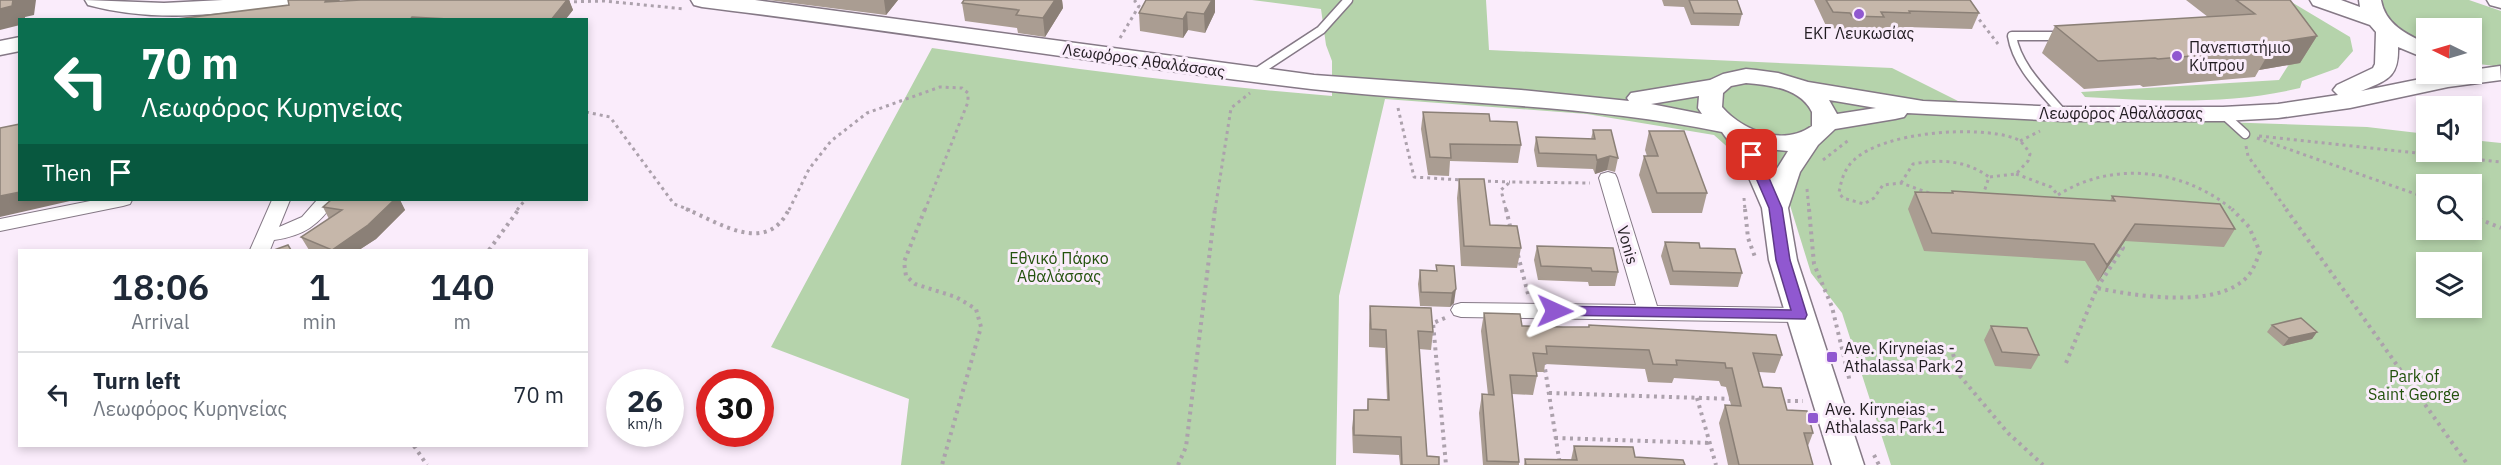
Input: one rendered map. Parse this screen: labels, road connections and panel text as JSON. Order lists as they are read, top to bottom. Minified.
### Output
{"streets":{"main road":["Λεωφόρος Αθαλάσσας"],"street":["Vonis"]},"parks":["Εθνικό Πάρκο Αθαλάσσας","Park of Saint George"],"places":{"other":["ΕΚΓ Λευκωσίας","Πανεπιστήμιο Κύπρου"],"transit":["Ave. Kiryneias - Athalassa Park 2","Ave. Kiryneias - Athalassa Park 1"]},"north":"left","page":{"turn":["70 m","Λεωφόρος Κυρηνείας"],"then":"Then","eta":["18:06","Arrival","1","min","140","m"],"list":[{"name":"Turn left","note":"Λεωφόρος Κυρηνείας","value":"70 m"}],"speed":"26 km/h","limit":"30"}}
